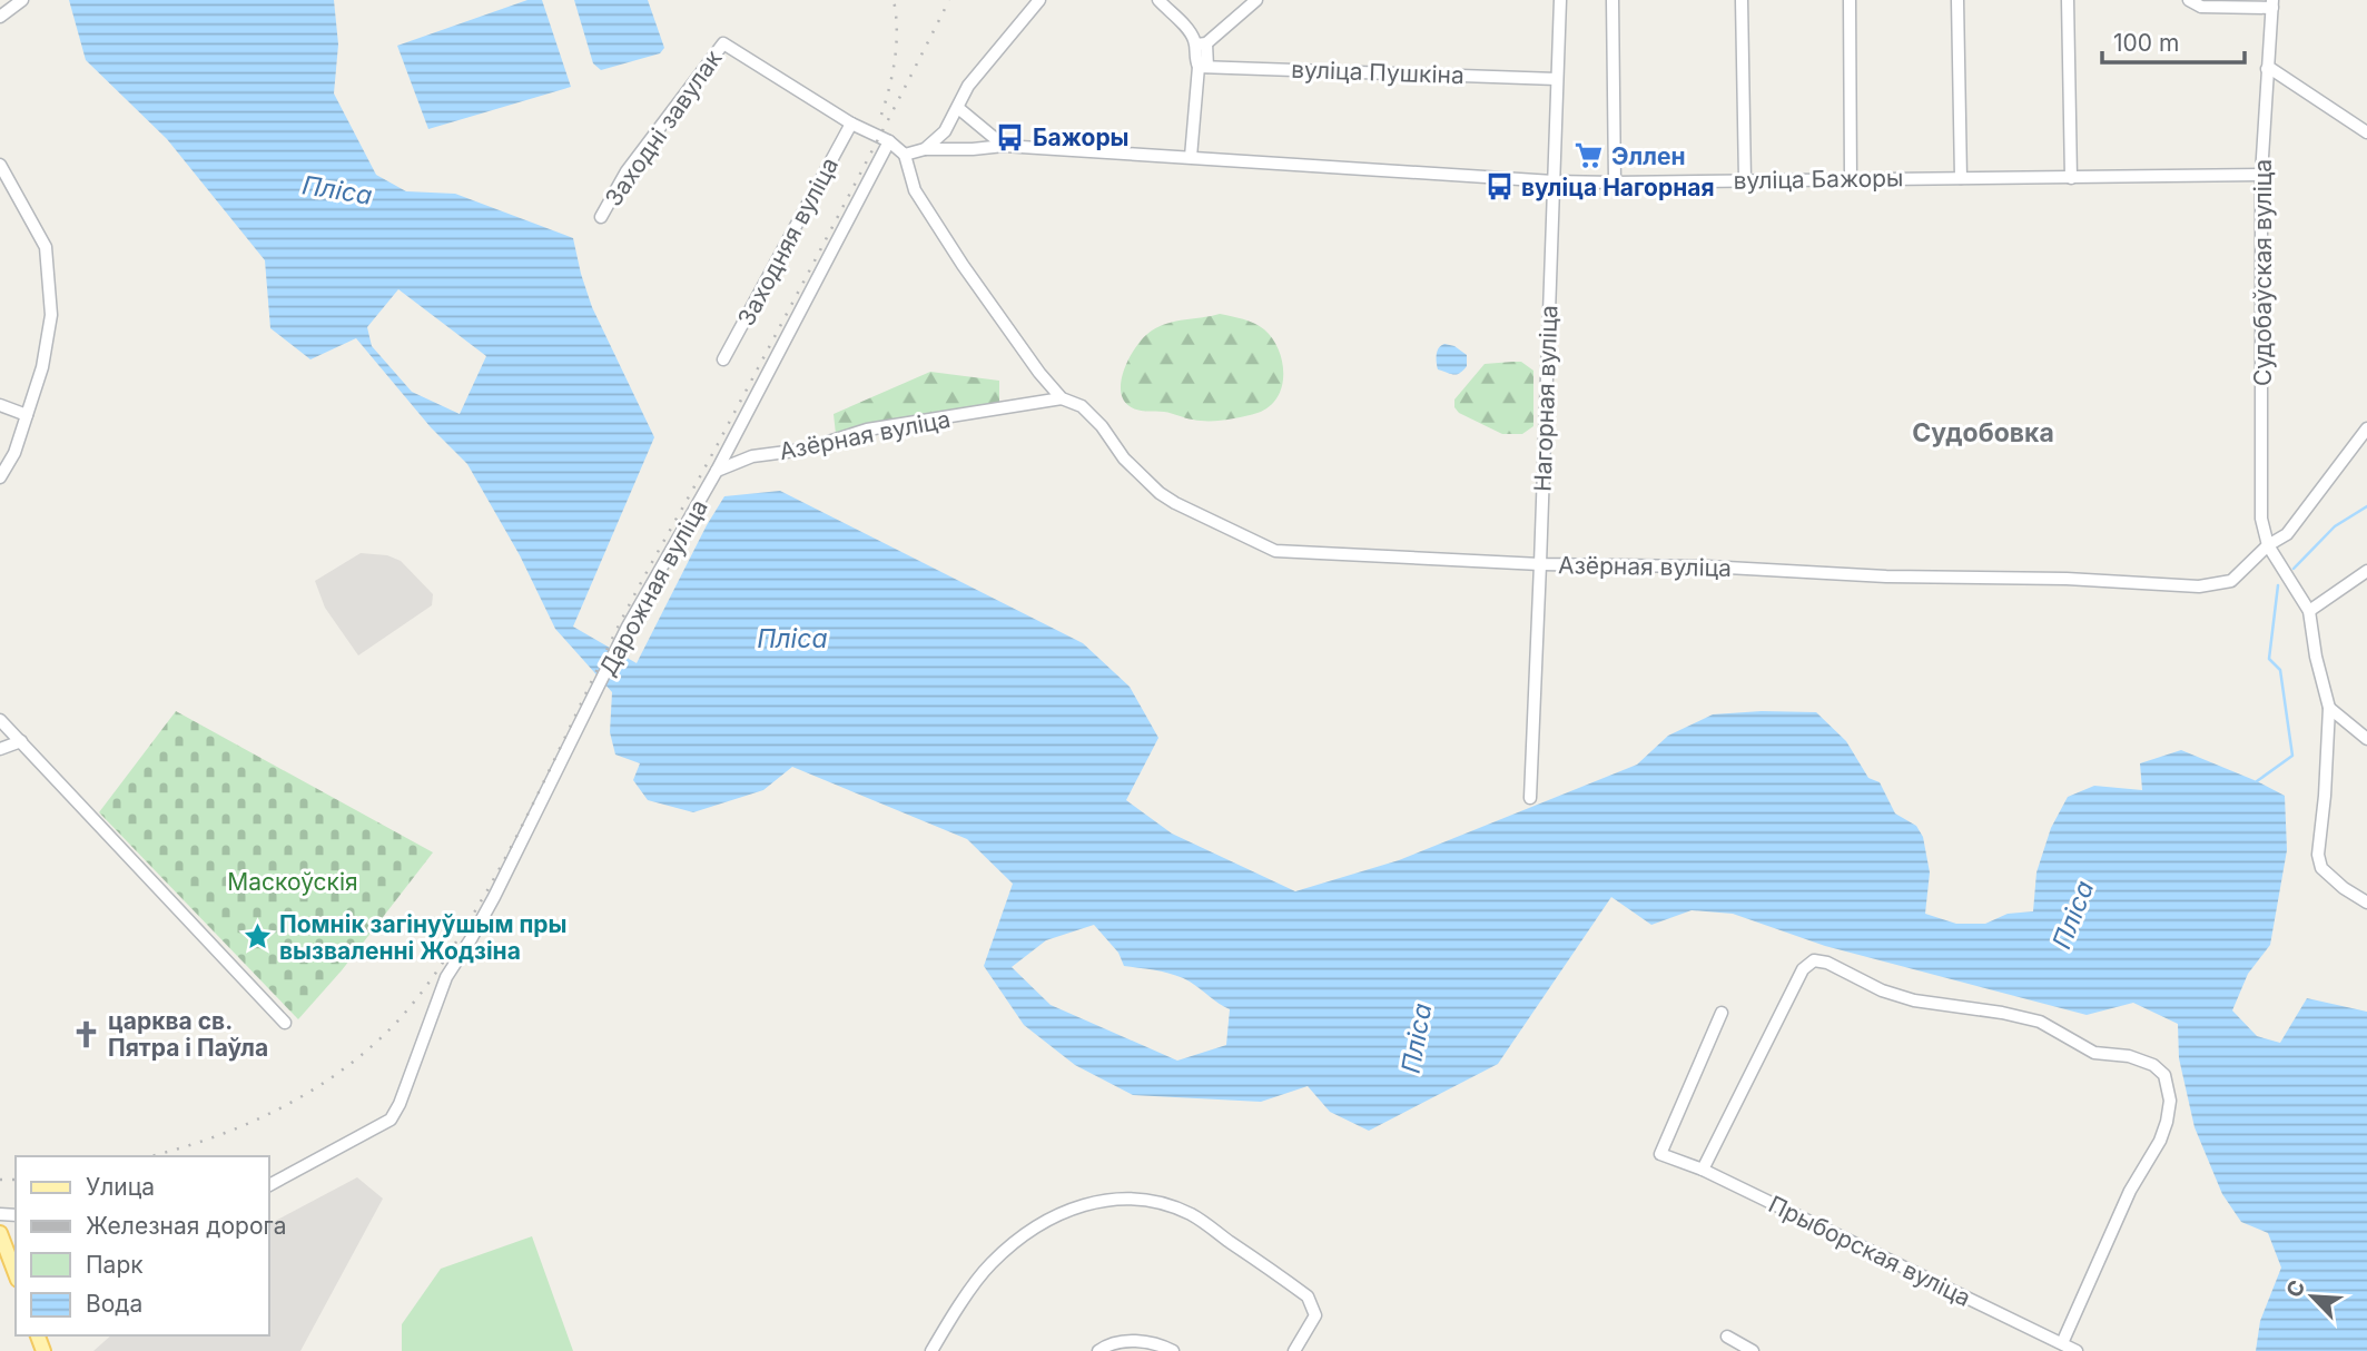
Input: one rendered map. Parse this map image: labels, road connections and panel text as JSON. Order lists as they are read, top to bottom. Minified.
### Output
{"streets":{"street":["вуліца Пушкіна","Заходні завулак","вуліца Бажоры","Заходняя вуліца","Судобаўская вуліца","Нагорная вуліца","Азёрная вуліца","Дарожная вуліца","Прыборская вуліца"]},"crossings":[["вуліца Пушкіна","Нагорная вуліца"],["Заходні завулак","Заходняя вуліца"],["Заходні завулак","Дарожная вуліца"],["вуліца Бажоры","Судобаўская вуліца"],["вуліца Бажоры","Нагорная вуліца"],["Судобаўская вуліца","Азёрная вуліца"],["Нагорная вуліца","Азёрная вуліца"],["Азёрная вуліца","Дарожная вуліца"]],"districts":["Судобовка"],"water":["Пліса"],"parks":["Маскоўскія"],"places":{"bus stop":["Бажоры","вуліца Нагорная"],"supermarket":["Эллен"],"place":["Помнік загінуўшым пры вызваленні Жодзіна"],"church":["царква св. Пятра і Паўла"]},"legend":["Улица","Железная дорога","Парк","Вода"],"scale_bar":"100 m","north":"top left"}
